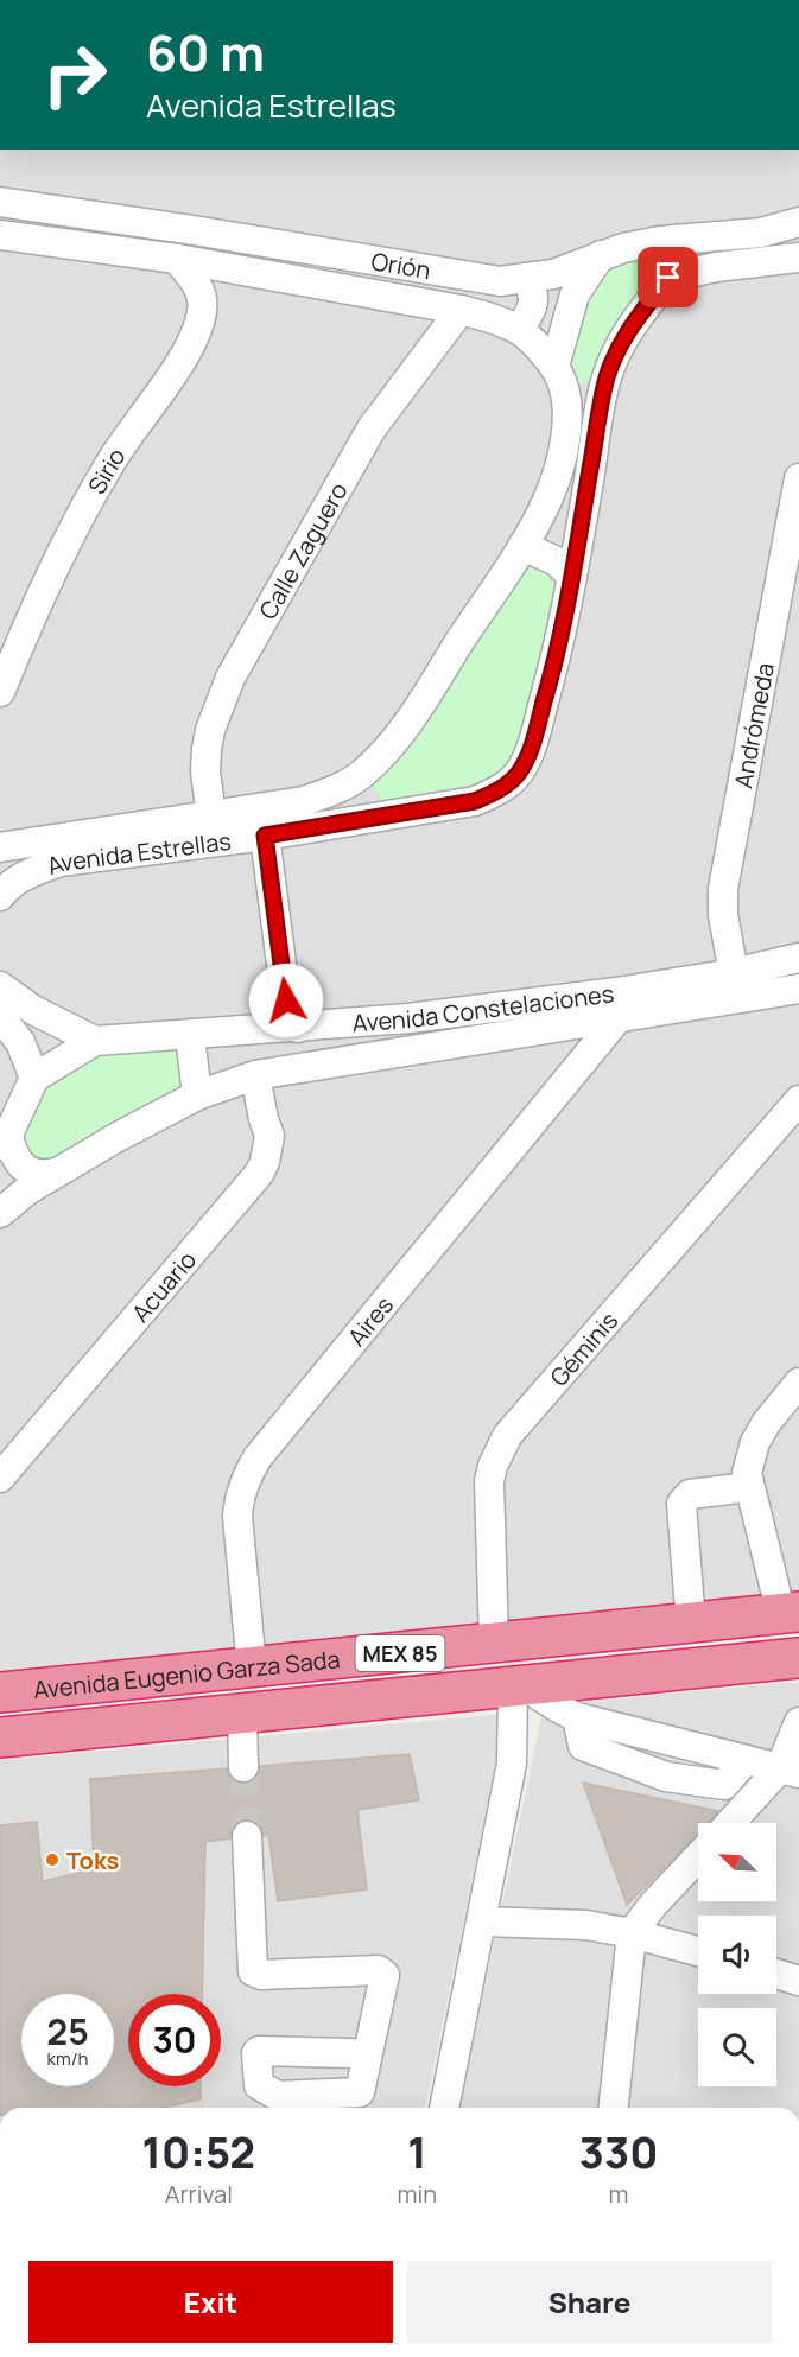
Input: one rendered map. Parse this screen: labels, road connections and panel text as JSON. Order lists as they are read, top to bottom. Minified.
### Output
{"streets":{"highway":["MEX 85","Avenida Eugenio Garza Sada"],"street":["Orión","Sirio","Calle Zaguero","Andrómeda","Avenida Estrellas","Avenida Constelaciones","Acuario","Aires","Géminis"]},"crossings":[["Orión","Sirio"],["Orión","Calle Zaguero"],["Orión","Avenida Estrellas"],["Calle Zaguero","Avenida Estrellas"],["Andrómeda","Avenida Constelaciones"],["Avenida Constelaciones","Acuario"],["Avenida Constelaciones","Aires"],["Aires","Avenida Eugenio Garza Sada"],["Géminis","Avenida Eugenio Garza Sada"]],"places":["Toks"],"north":"top left","page":{"turn":["60 m","Avenida Estrellas"],"speed":"25 km/h","limit":"30","eta":["10:52","Arrival","1","min","330","m"],"buttons":["Exit","Share"]}}
